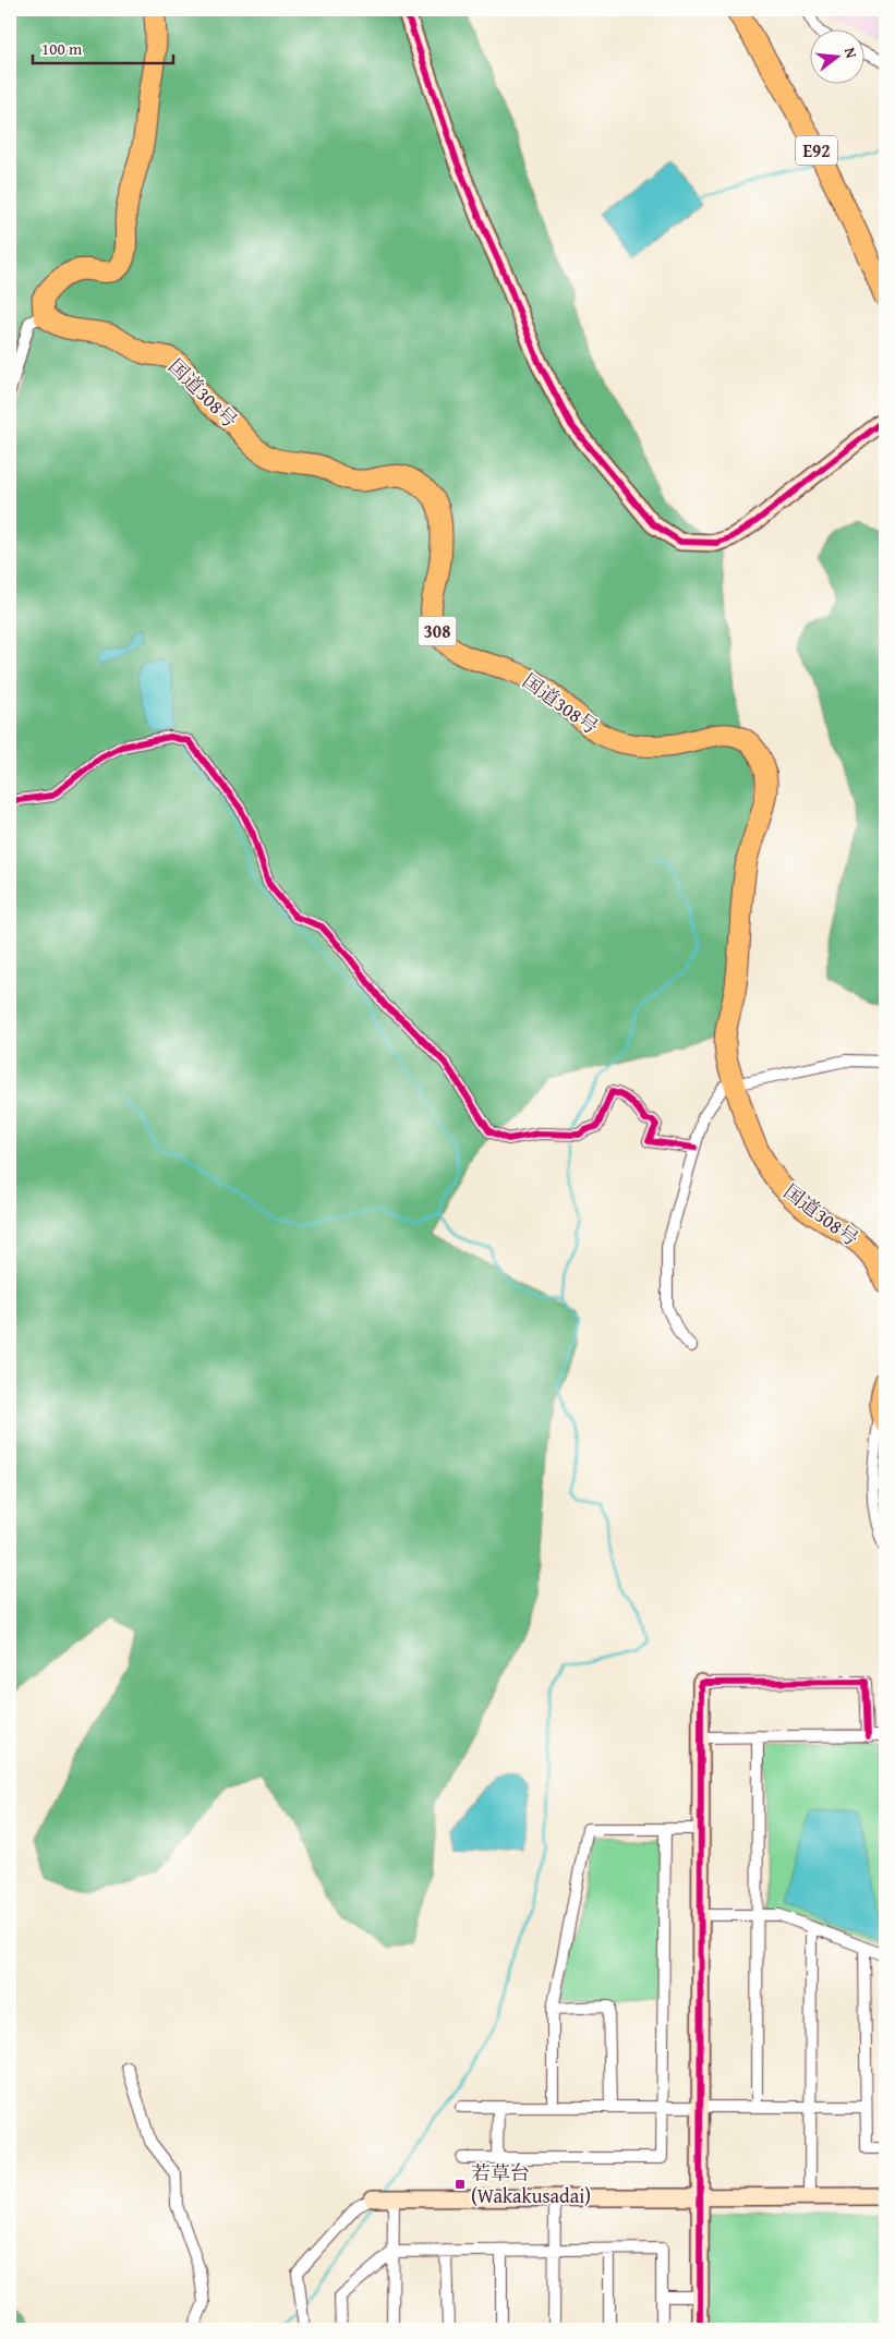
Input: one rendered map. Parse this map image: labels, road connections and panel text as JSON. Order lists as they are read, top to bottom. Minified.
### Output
{"streets":{"highway":["E92","国道308号","308"]},"places":{"transit":["若草台 (Wakakusadai)"]},"scale_bar":"100 m","north":"right"}
